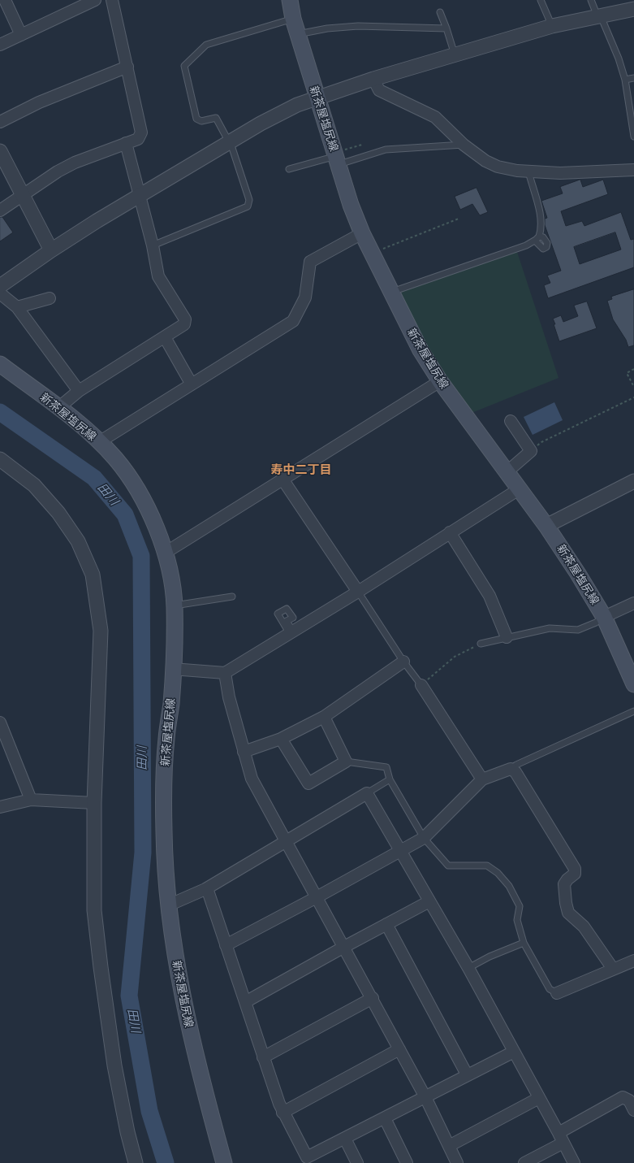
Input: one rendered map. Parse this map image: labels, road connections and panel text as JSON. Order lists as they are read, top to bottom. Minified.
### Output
{"streets":{"main road":["新茶屋塩尻線"]},"districts":["寿中二丁目"],"water":["田川"]}
